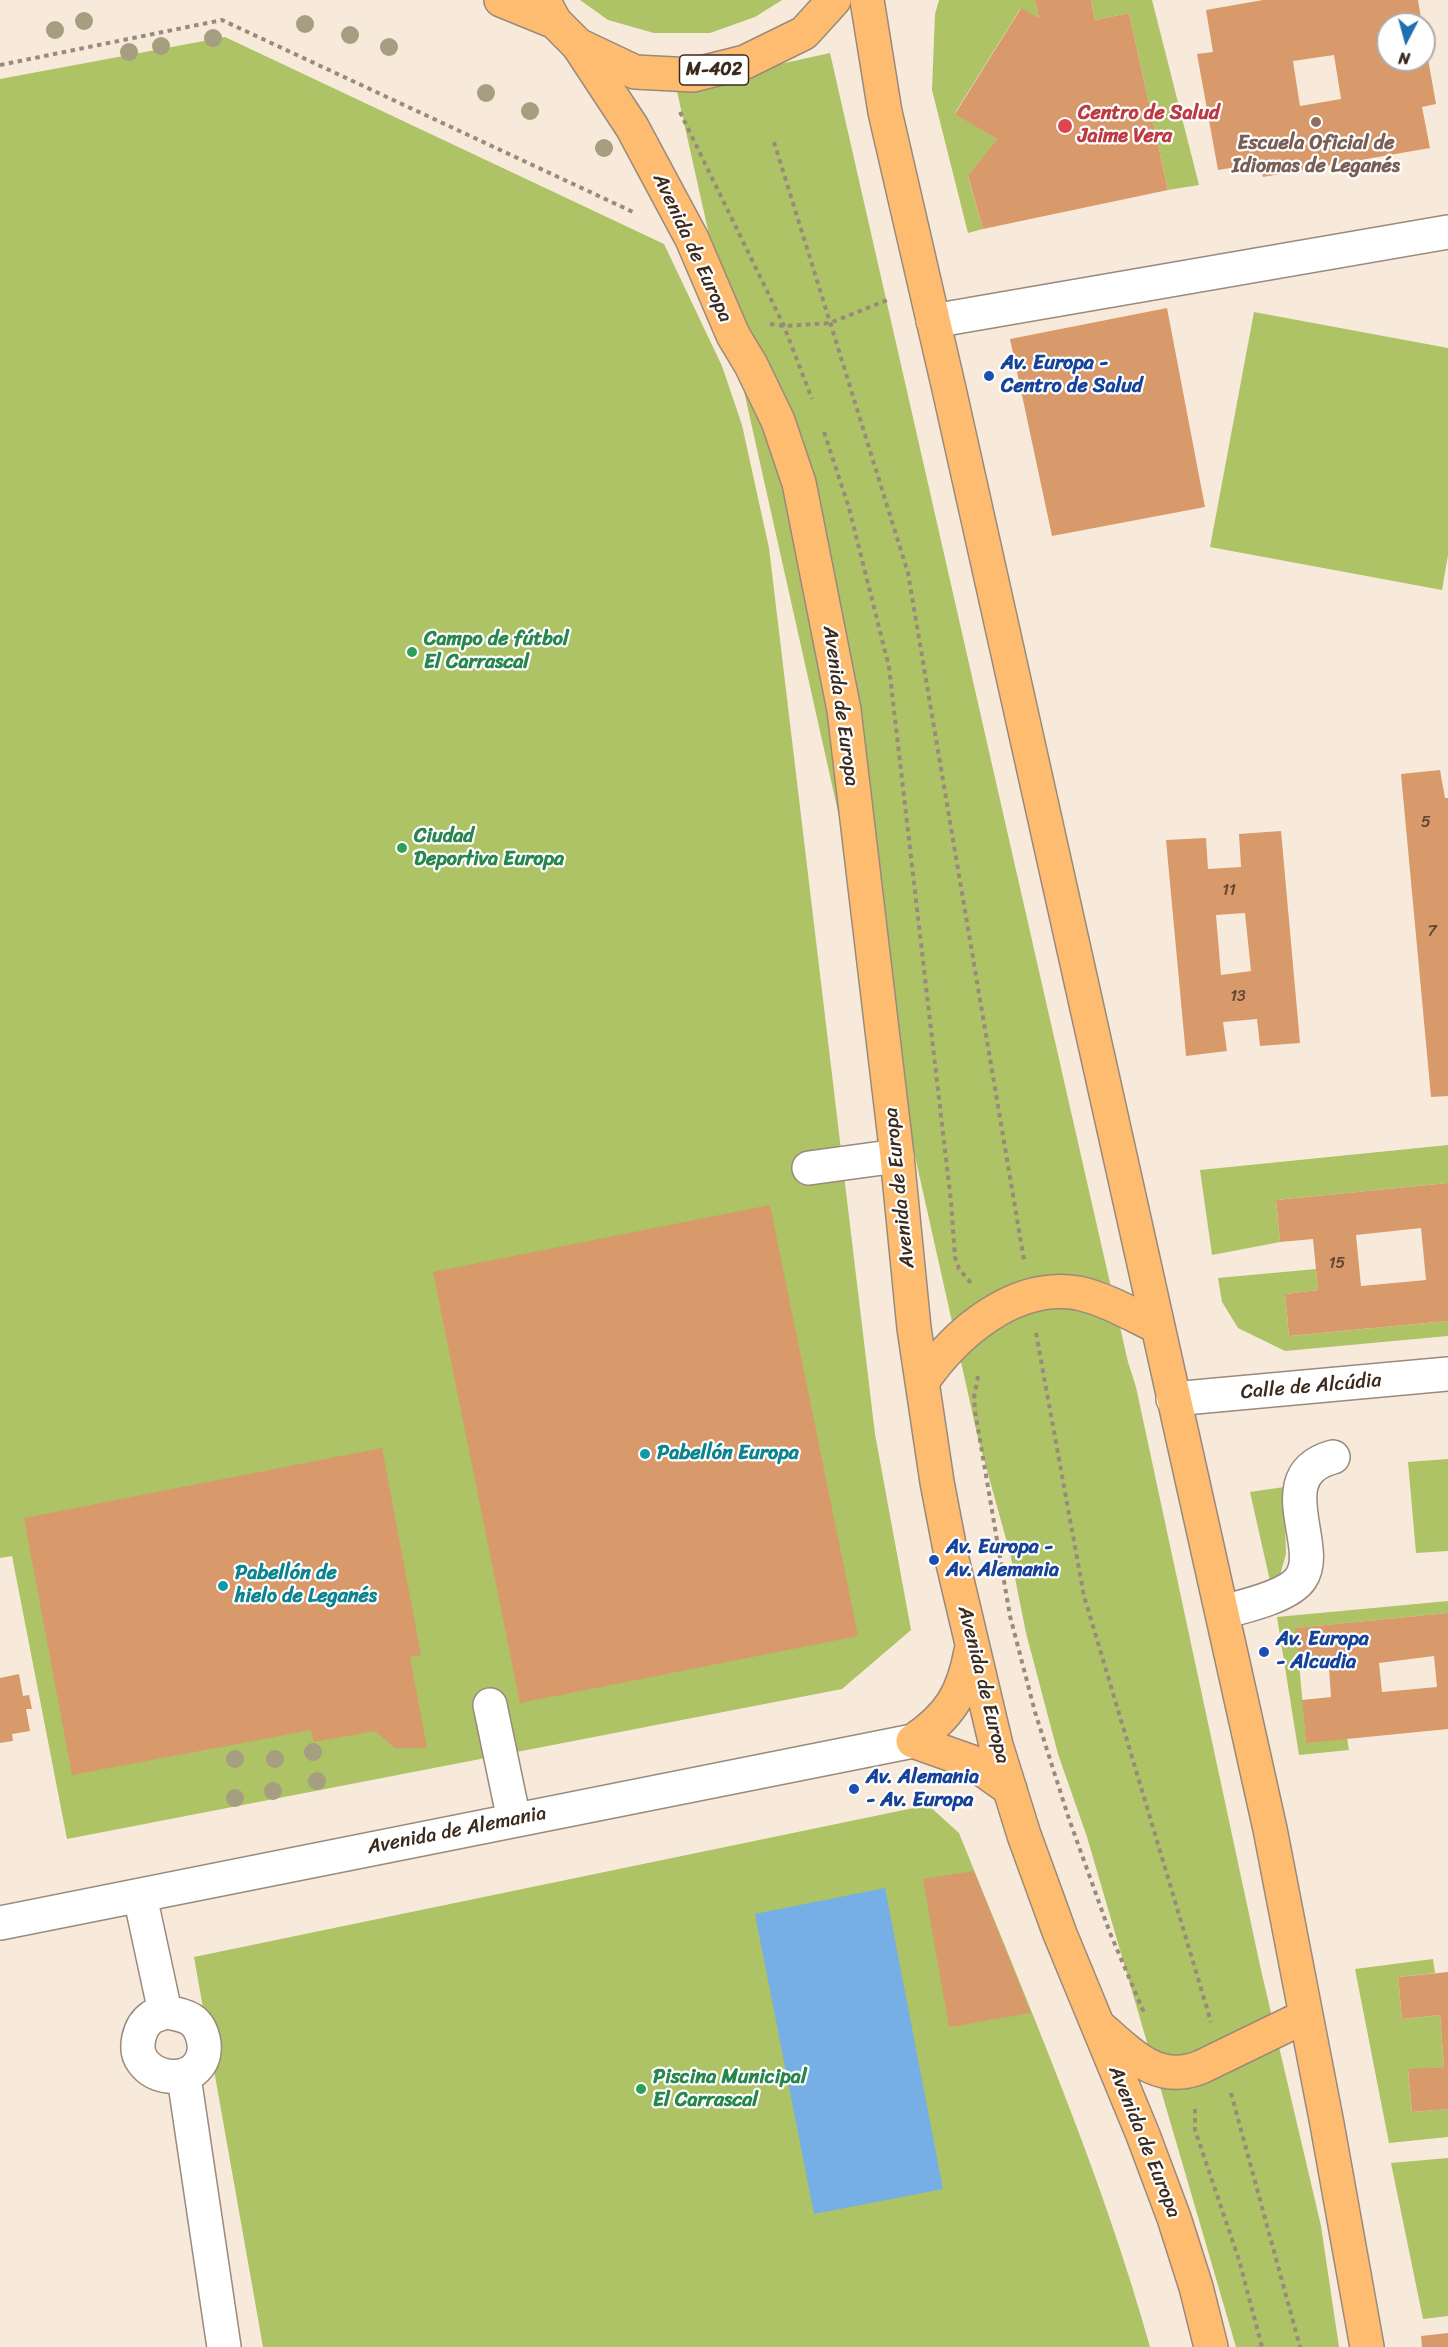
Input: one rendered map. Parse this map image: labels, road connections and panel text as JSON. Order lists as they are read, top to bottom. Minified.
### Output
{"streets":{"main road":["M-402","Avenida de Europa"],"street":["Calle de Alcúdia","Avenida de Alemania"]},"crossings":[["M-402","Avenida de Europa"]],"places":["Escuela Oficial de Idiomas de Leganés","Centro de Salud Jaime Vera","Av. Europa - Centro de Salud","Campo de fútbol El Carrascal","Ciudad Deportiva Europa","Pabellón Europa","Av. Europa - Av. Alemania","Pabellón de hielo de Leganés","Av. Europa - Alcudia","Av. Alemania - Av. Europa","Piscina Municipal El Carrascal"],"house_numbers":["5","11","7","13","15"],"north":"bottom"}
